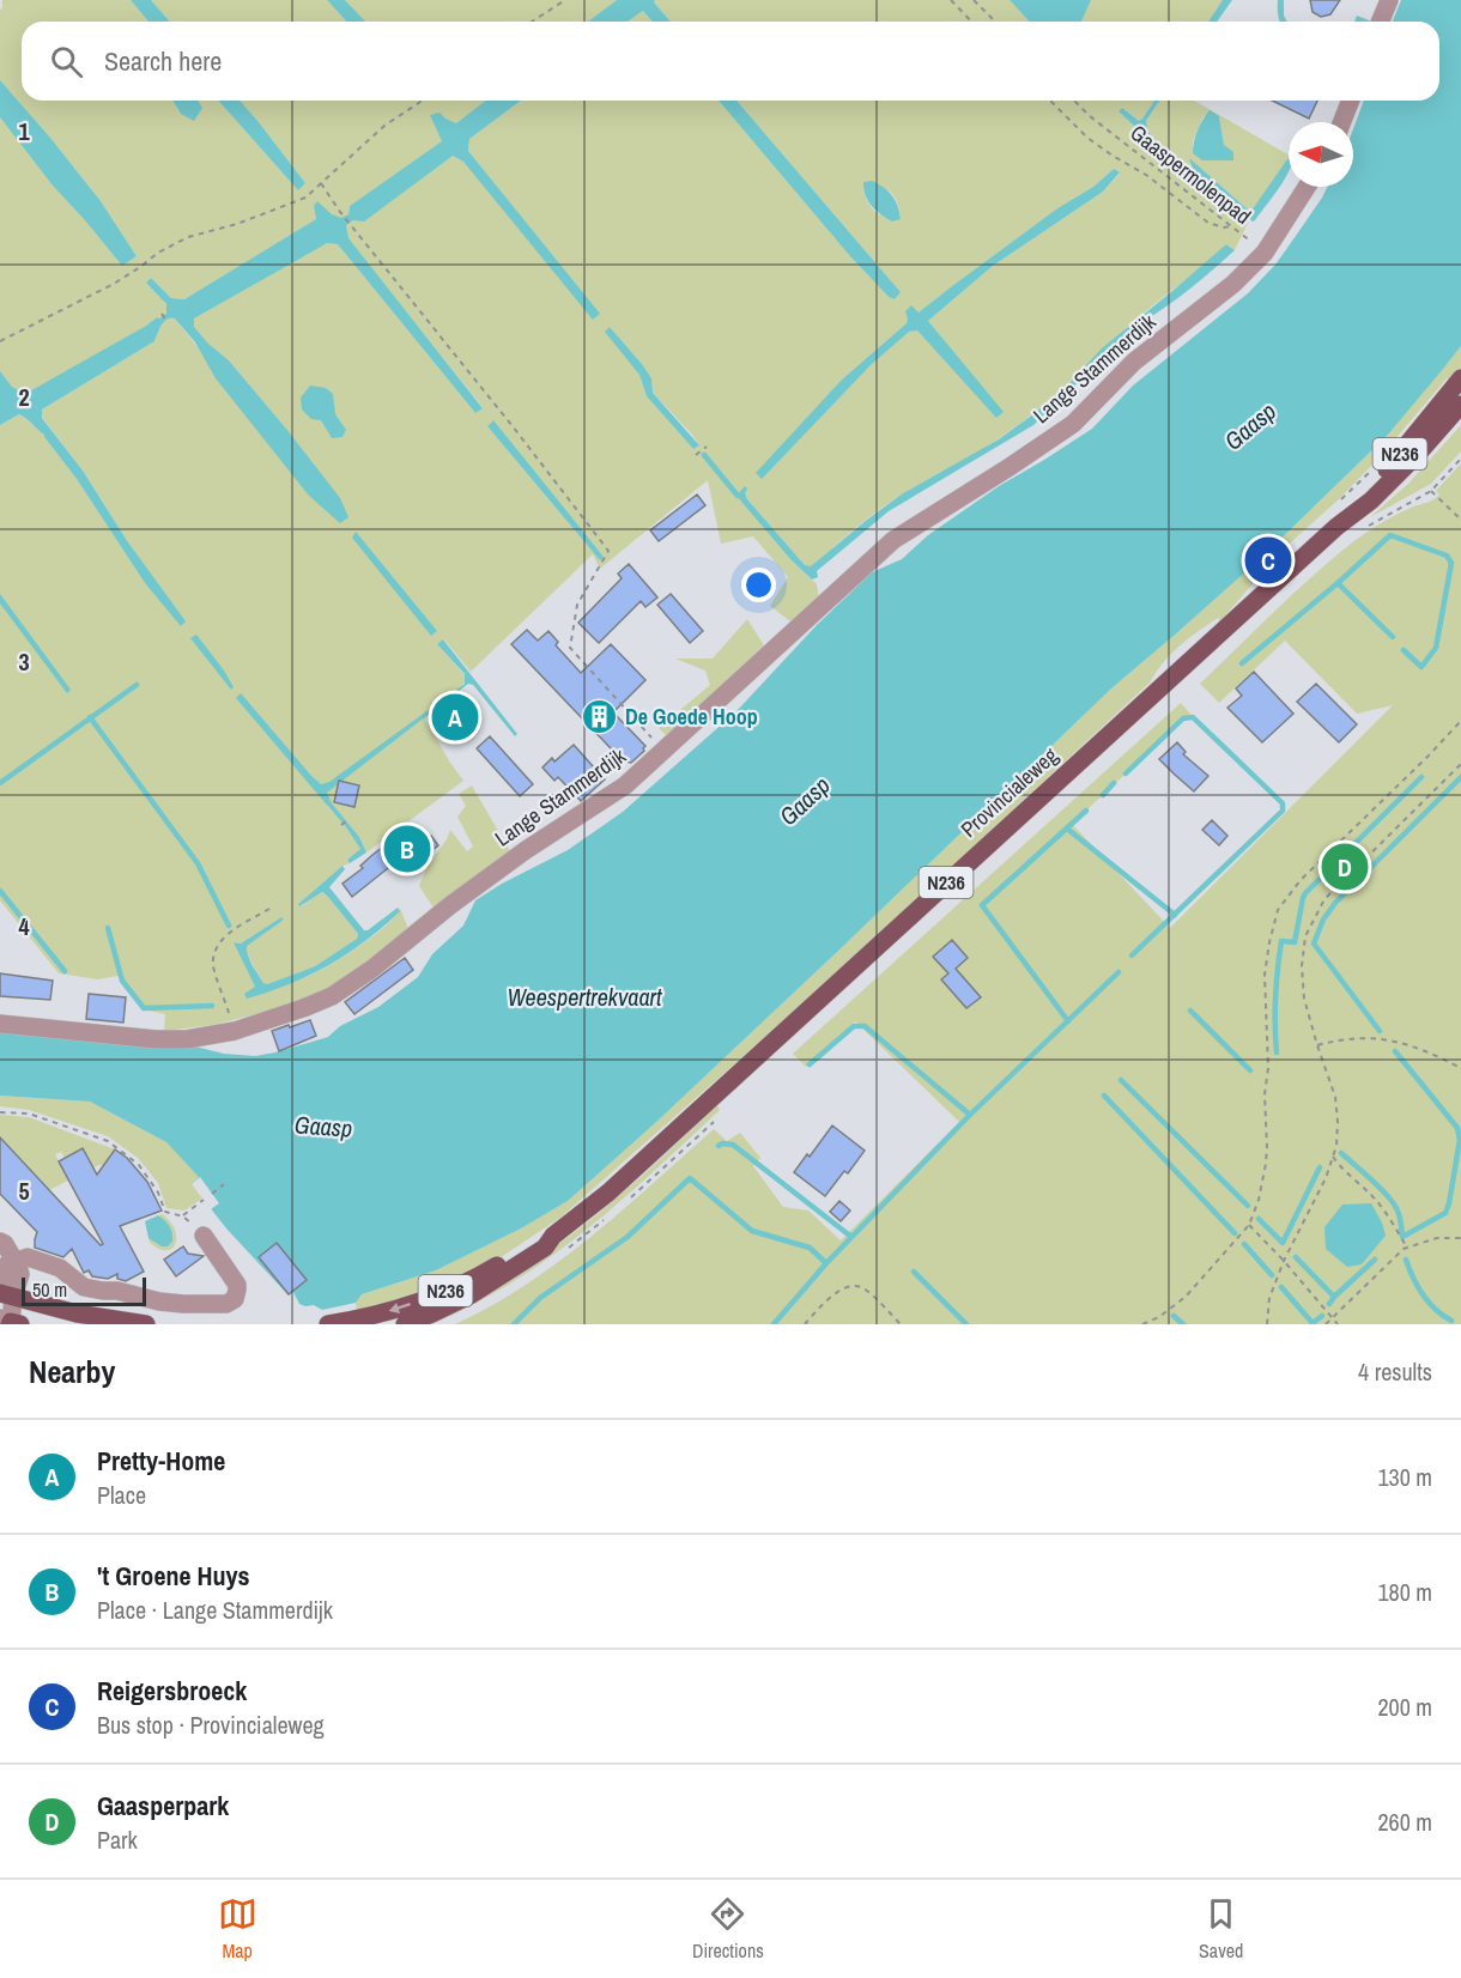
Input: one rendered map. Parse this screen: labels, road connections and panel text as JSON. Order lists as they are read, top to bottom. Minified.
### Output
{"streets":{"main road":["N236","Provincialeweg"],"street":["Lange Stammerdijk"],"path":["Gaaspermolenpad"]},"crossings":[["Gaaspermolenpad","Lange Stammerdijk"]],"water":["Gaasp","Weespertrekvaart"],"places":{"building":["De Goede Hoop"]},"scale_bar":"50 m","north":"left","page":{"search":"Search here","pins":["C","A","B","D"],"scale":"50 m","heading":["Nearby","4 results"],"list":[{"mark":"A","name":"Pretty-Home","note":"Place","value":"130 m"},{"mark":"B","name":"'t Groene Huys","note":"Place · Lange Stammerdijk","value":"180 m"},{"mark":"C","name":"Reigersbroeck","note":"Bus stop · Provincialeweg","value":"200 m"},{"mark":"D","name":"Gaasperpark","note":"Park","value":"260 m"}],"nav":["Map","Directions","Saved"]},"grid":{"rows":["1","2","3","4","5"]}}
